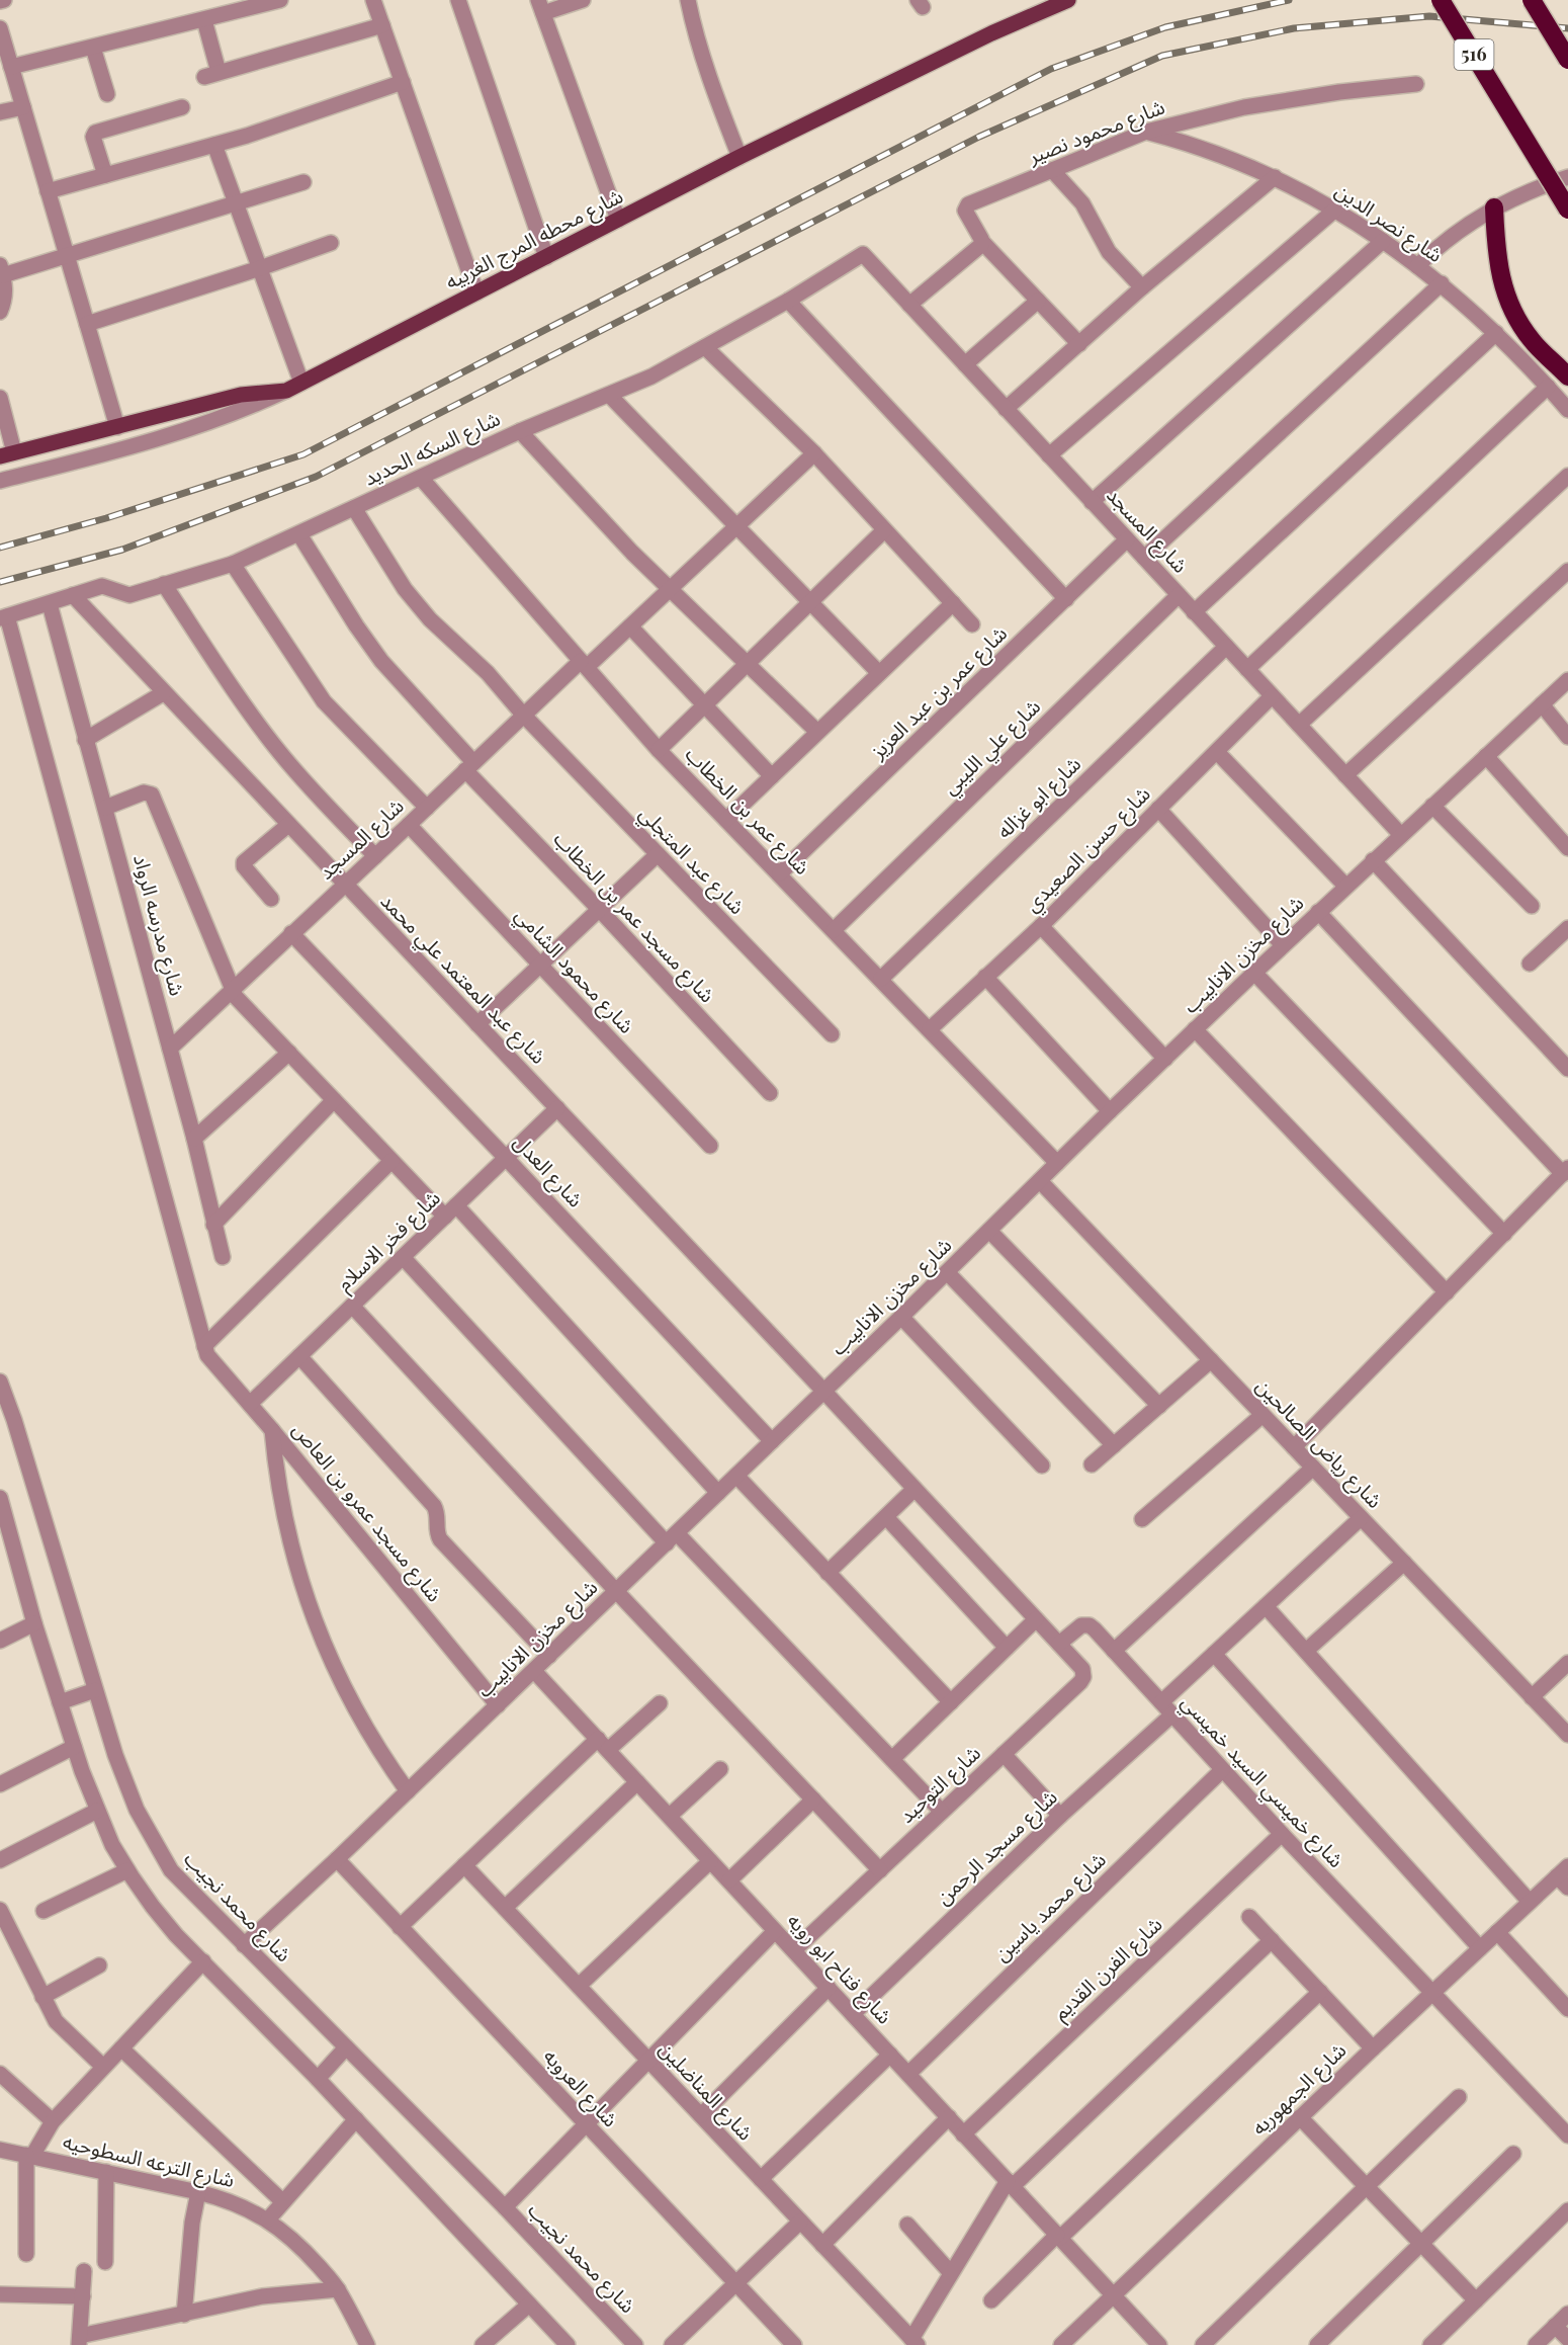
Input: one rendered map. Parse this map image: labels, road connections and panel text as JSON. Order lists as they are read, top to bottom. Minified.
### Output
{"streets":{"highway":["516"],"main road":["شارع محطه المرج الغربيه"],"street":["شارع محمود نصير","شارع نصر الدين","شارع السكه الحديد","شارع المسجد","شارع عمر بن عبد العزيز","شارع علي الليبي","شارع ابو غزاله","شارع عمر بن الخطاب","شارع حسن الصعيدي","شارع عبد المتجلي","شارع مسجد عمر بن الخطاب","شارع مدرسه الرواد","شارع مخزن الانابيب","شارع محمود الشامي","شارع عبد المعتمد علي محمد","شارع العدل","شارع فخر الاسلام","شارع رياض الصالحين","شارع مسجد عمرو بن العاص","شارع خميسي السيد خميسي","شارع التوحيد","شارع مسجد الرحمن","شارع محمد نجيب","شارع محمد ياسين","شارع فتاح ابو رويه","شارع الفرن القديم","شارع العروبه","شارع الجمهوريه","شارع المناضلين","شارع الترعه السطوحيه"]},"crossings":[["شارع محمود نصير","شارع نصر الدين"],["شارع السكه الحديد","شارع المسجد"],["شارع السكه الحديد","شارع عمر بن الخطاب"],["شارع السكه الحديد","شارع عبد المتجلي"],["شارع السكه الحديد","شارع مسجد عمر بن الخطاب"],["شارع السكه الحديد","شارع مدرسه الرواد"],["شارع السكه الحديد","شارع عبد المعتمد علي محمد"],["شارع السكه الحديد","شارع مسجد عمرو بن العاص"],["شارع المسجد","شارع عمر بن عبد العزيز"],["شارع المسجد","شارع علي الليبي"],["شارع المسجد","شارع ابو غزاله"],["شارع المسجد","شارع عمر بن الخطاب"],["شارع المسجد","شارع حسن الصعيدي"],["شارع المسجد","شارع عبد المتجلي"],["شارع المسجد","شارع مسجد عمر بن الخطاب"],["شارع المسجد","شارع مدرسه الرواد"],["شارع المسجد","شارع مخزن الانابيب"],["شارع المسجد","شارع محمود الشامي"],["شارع المسجد","شارع عبد المعتمد علي محمد"],["شارع المسجد","شارع العدل"],["شارع عمر بن عبد العزيز","شارع عمر بن الخطاب"],["شارع علي الليبي","شارع عمر بن الخطاب"],["شارع ابو غزاله","شارع عمر بن الخطاب"],["شارع عمر بن الخطاب","شارع حسن الصعيدي"],["شارع عمر بن الخطاب","شارع مخزن الانابيب"],["شارع مخزن الانابيب","شارع عبد المعتمد علي محمد"],["شارع مخزن الانابيب","شارع العدل"],["شارع مخزن الانابيب","شارع رياض الصالحين"],["شارع مخزن الانابيب","شارع مسجد عمرو بن العاص"],["شارع مخزن الانابيب","شارع محمد نجيب"],["شارع مخزن الانابيب","شارع فتاح ابو رويه"],["شارع مخزن الانابيب","شارع العروبه"],["شارع عبد المعتمد علي محمد","شارع فخر الاسلام"],["شارع العدل","شارع فخر الاسلام"],["شارع فخر الاسلام","شارع مسجد عمرو بن العاص"],["شارع خميسي السيد خميسي","شارع التوحيد"],["شارع خميسي السيد خميسي","شارع مسجد الرحمن"],["شارع خميسي السيد خميسي","شارع محمد ياسين"],["شارع خميسي السيد خميسي","شارع الفرن القديم"],["شارع خميسي السيد خميسي","شارع الجمهوريه"],["شارع التوحيد","شارع فتاح ابو رويه"],["شارع مسجد الرحمن","شارع فتاح ابو رويه"],["شارع محمد ياسين","شارع فتاح ابو رويه"],["شارع فتاح ابو رويه","شارع الفرن القديم"],["شارع فتاح ابو رويه","شارع الجمهوريه"]]}
